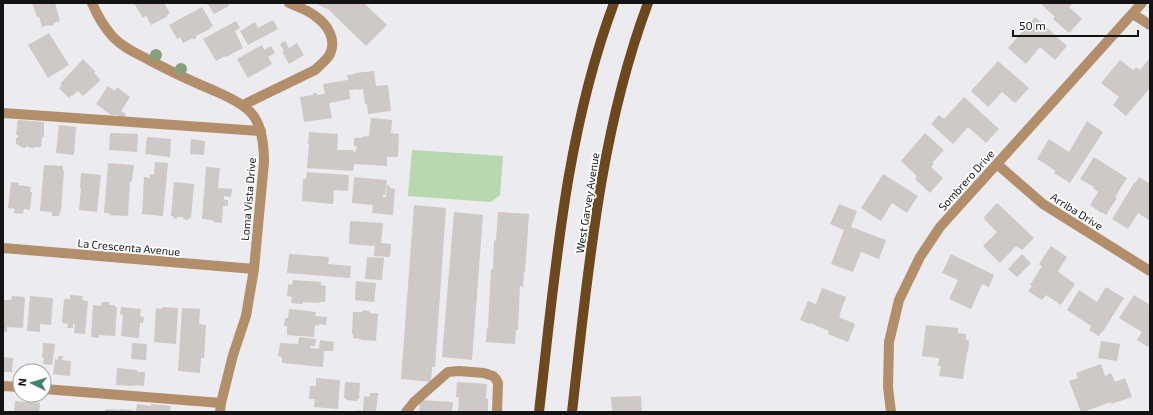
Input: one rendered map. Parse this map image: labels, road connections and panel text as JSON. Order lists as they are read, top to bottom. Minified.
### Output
{"streets":{"main road":["West Garvey Avenue"],"street":["Sombrero Drive","Loma Vista Drive","Arriba Drive","La Crescenta Avenue"]},"crossings":[["Sombrero Drive","Arriba Drive"],["Loma Vista Drive","La Crescenta Avenue"]],"scale_bar":"50 m","north":"left"}
